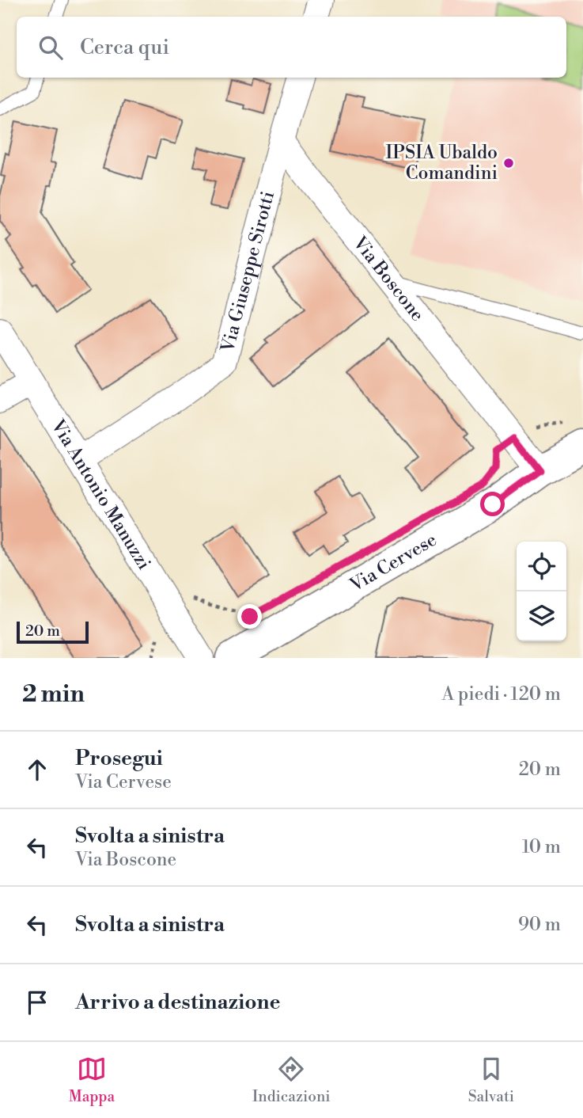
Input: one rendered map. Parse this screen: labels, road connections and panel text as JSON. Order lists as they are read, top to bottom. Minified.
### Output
{"streets":{"street":["Via Giuseppe Sirotti","Via Boscone","Via Antonio Manuzzi","Via Cervese"]},"crossings":[["Via Giuseppe Sirotti","Via Boscone"],["Via Giuseppe Sirotti","Via Antonio Manuzzi"],["Via Boscone","Via Cervese"]],"places":["IPSIA Ubaldo Comandini"],"scale_bar":"20 m","page":{"search":"Cerca qui","scale":"20 m","heading":["2 min","A piedi · 120 m"],"list":[["Prosegui","Via Cervese","20 m"],["Svolta a sinistra","Via Boscone","10 m"],["Svolta a sinistra","90 m"],"Arrivo a destinazione"],"nav":["Mappa","Indicazioni","Salvati"]}}
